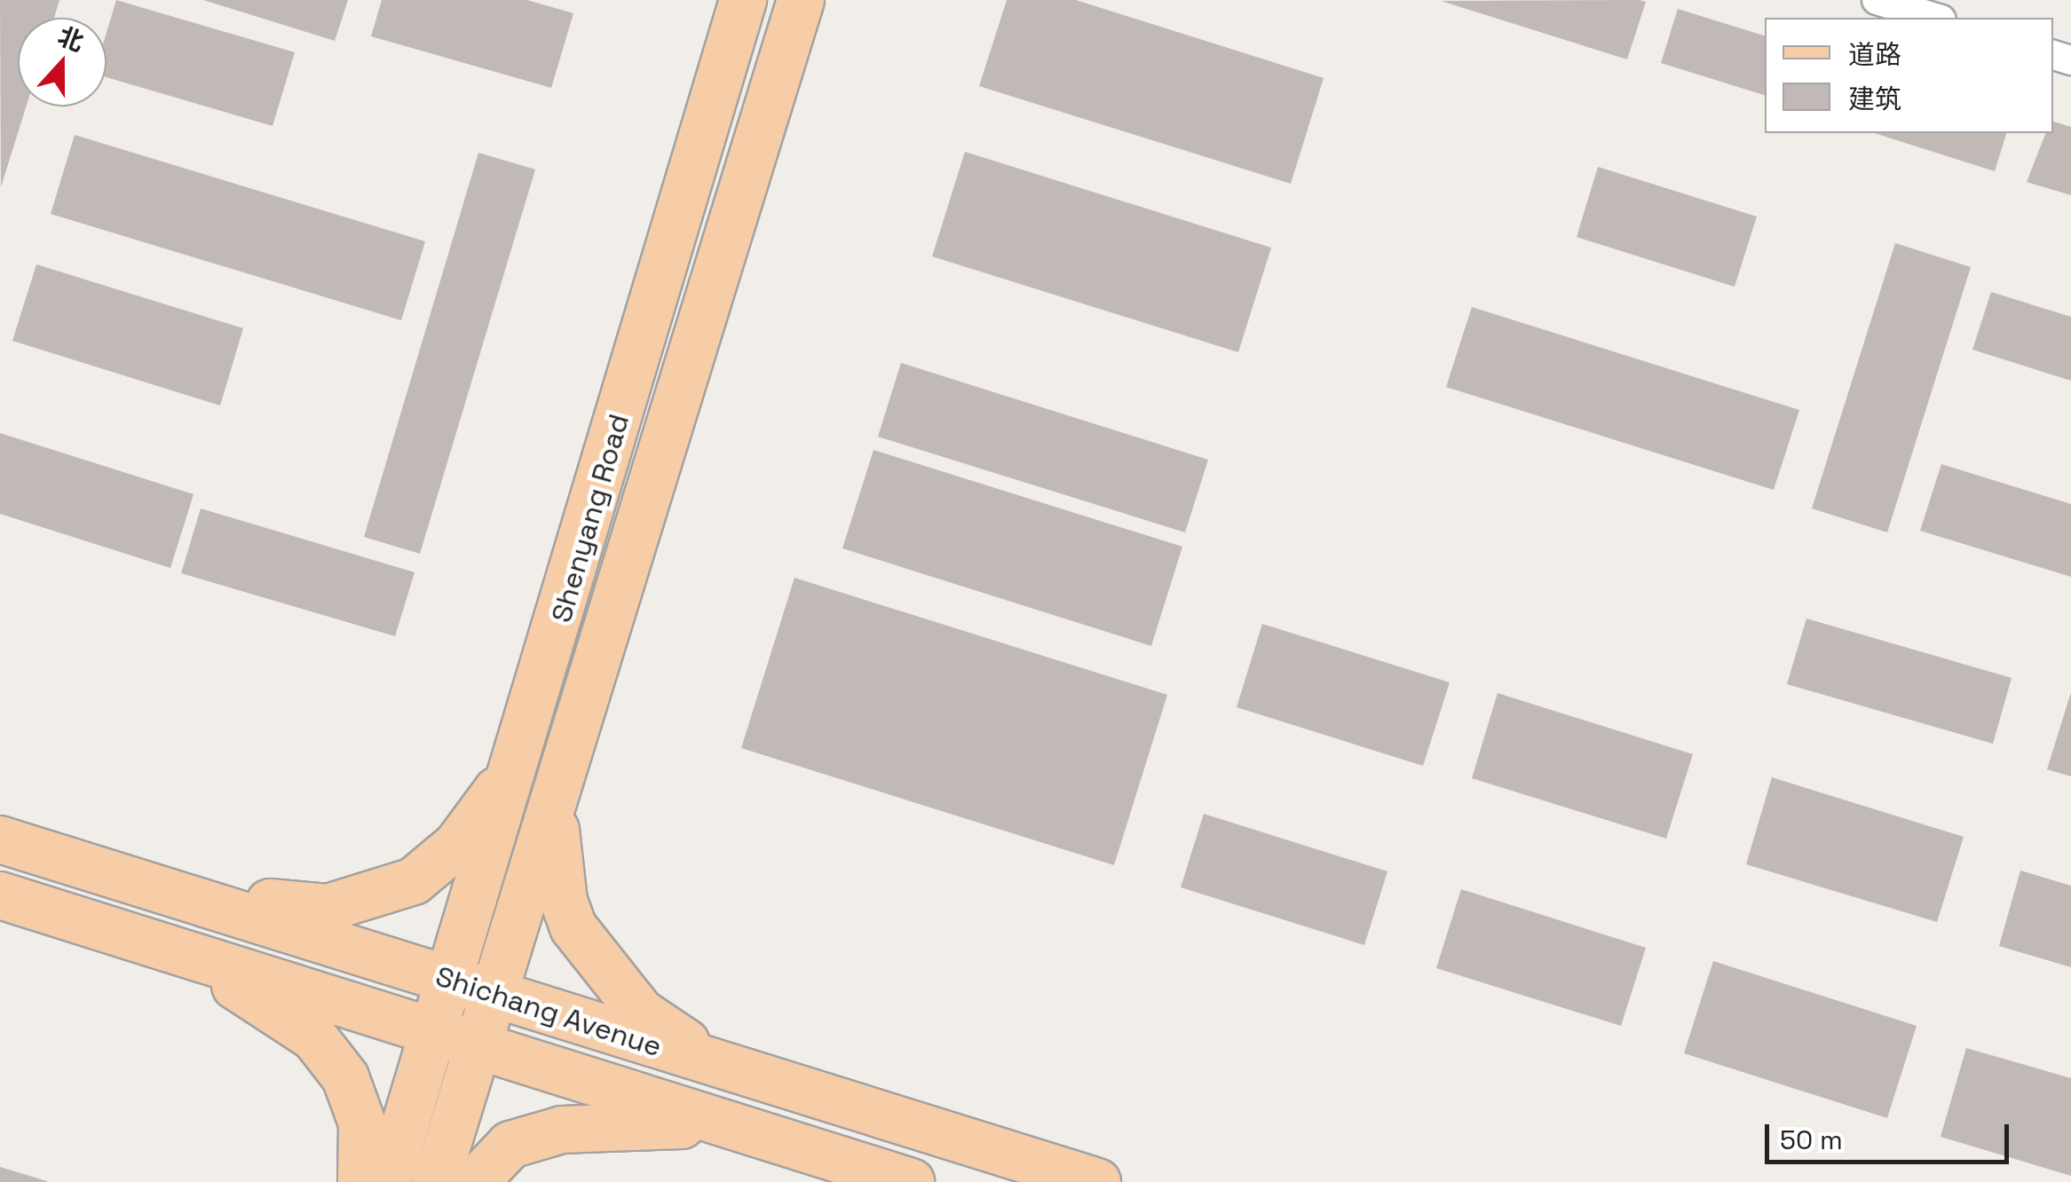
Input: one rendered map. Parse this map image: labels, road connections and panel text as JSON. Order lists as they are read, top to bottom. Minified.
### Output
{"streets":{"main road":["Shenyang Road","Shichang Avenue"]},"crossings":[["Shenyang Road","Shichang Avenue"]],"legend":["道路","建筑"],"scale_bar":"50 m","north":"top"}
